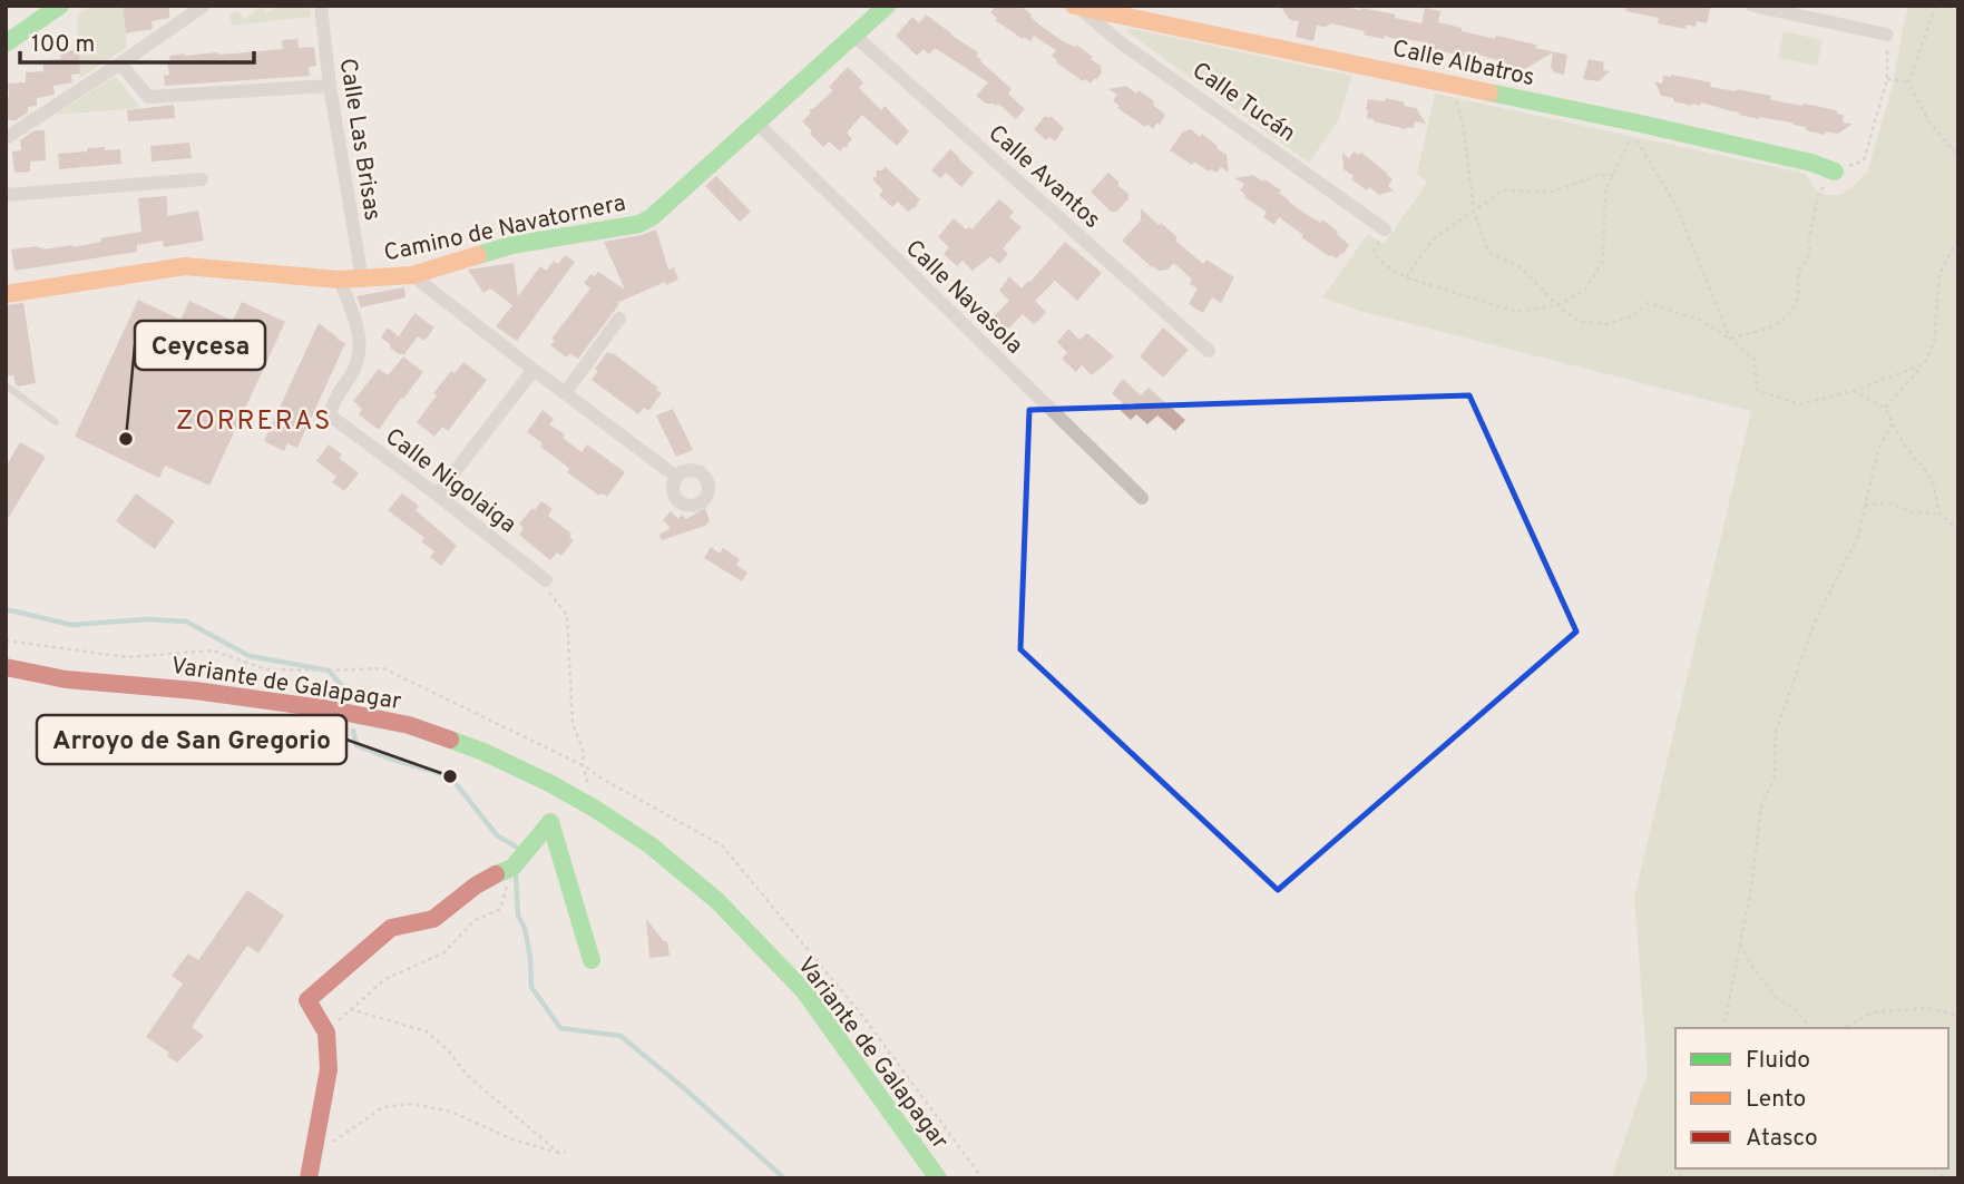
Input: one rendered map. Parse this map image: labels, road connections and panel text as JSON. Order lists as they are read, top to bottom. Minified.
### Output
{"streets":{"street":["Calle Albatros","Calle Tucán","Calle Las Brisas","Calle Avantos","Camino de Navatornera","Calle Navasola","Calle Nigolaiga","Variante de Galapagar"]},"crossings":[["Calle Albatros","Calle Tucán"],["Calle Las Brisas","Camino de Navatornera"],["Calle Avantos","Camino de Navatornera"],["Camino de Navatornera","Calle Navasola"],["Camino de Navatornera","Calle Nigolaiga"]],"districts":["ZORRERAS"],"places":["Ceycesa","Arroyo de San Gregorio"],"legend":["Fluido","Lento","Atasco"],"scale_bar":"100 m"}
